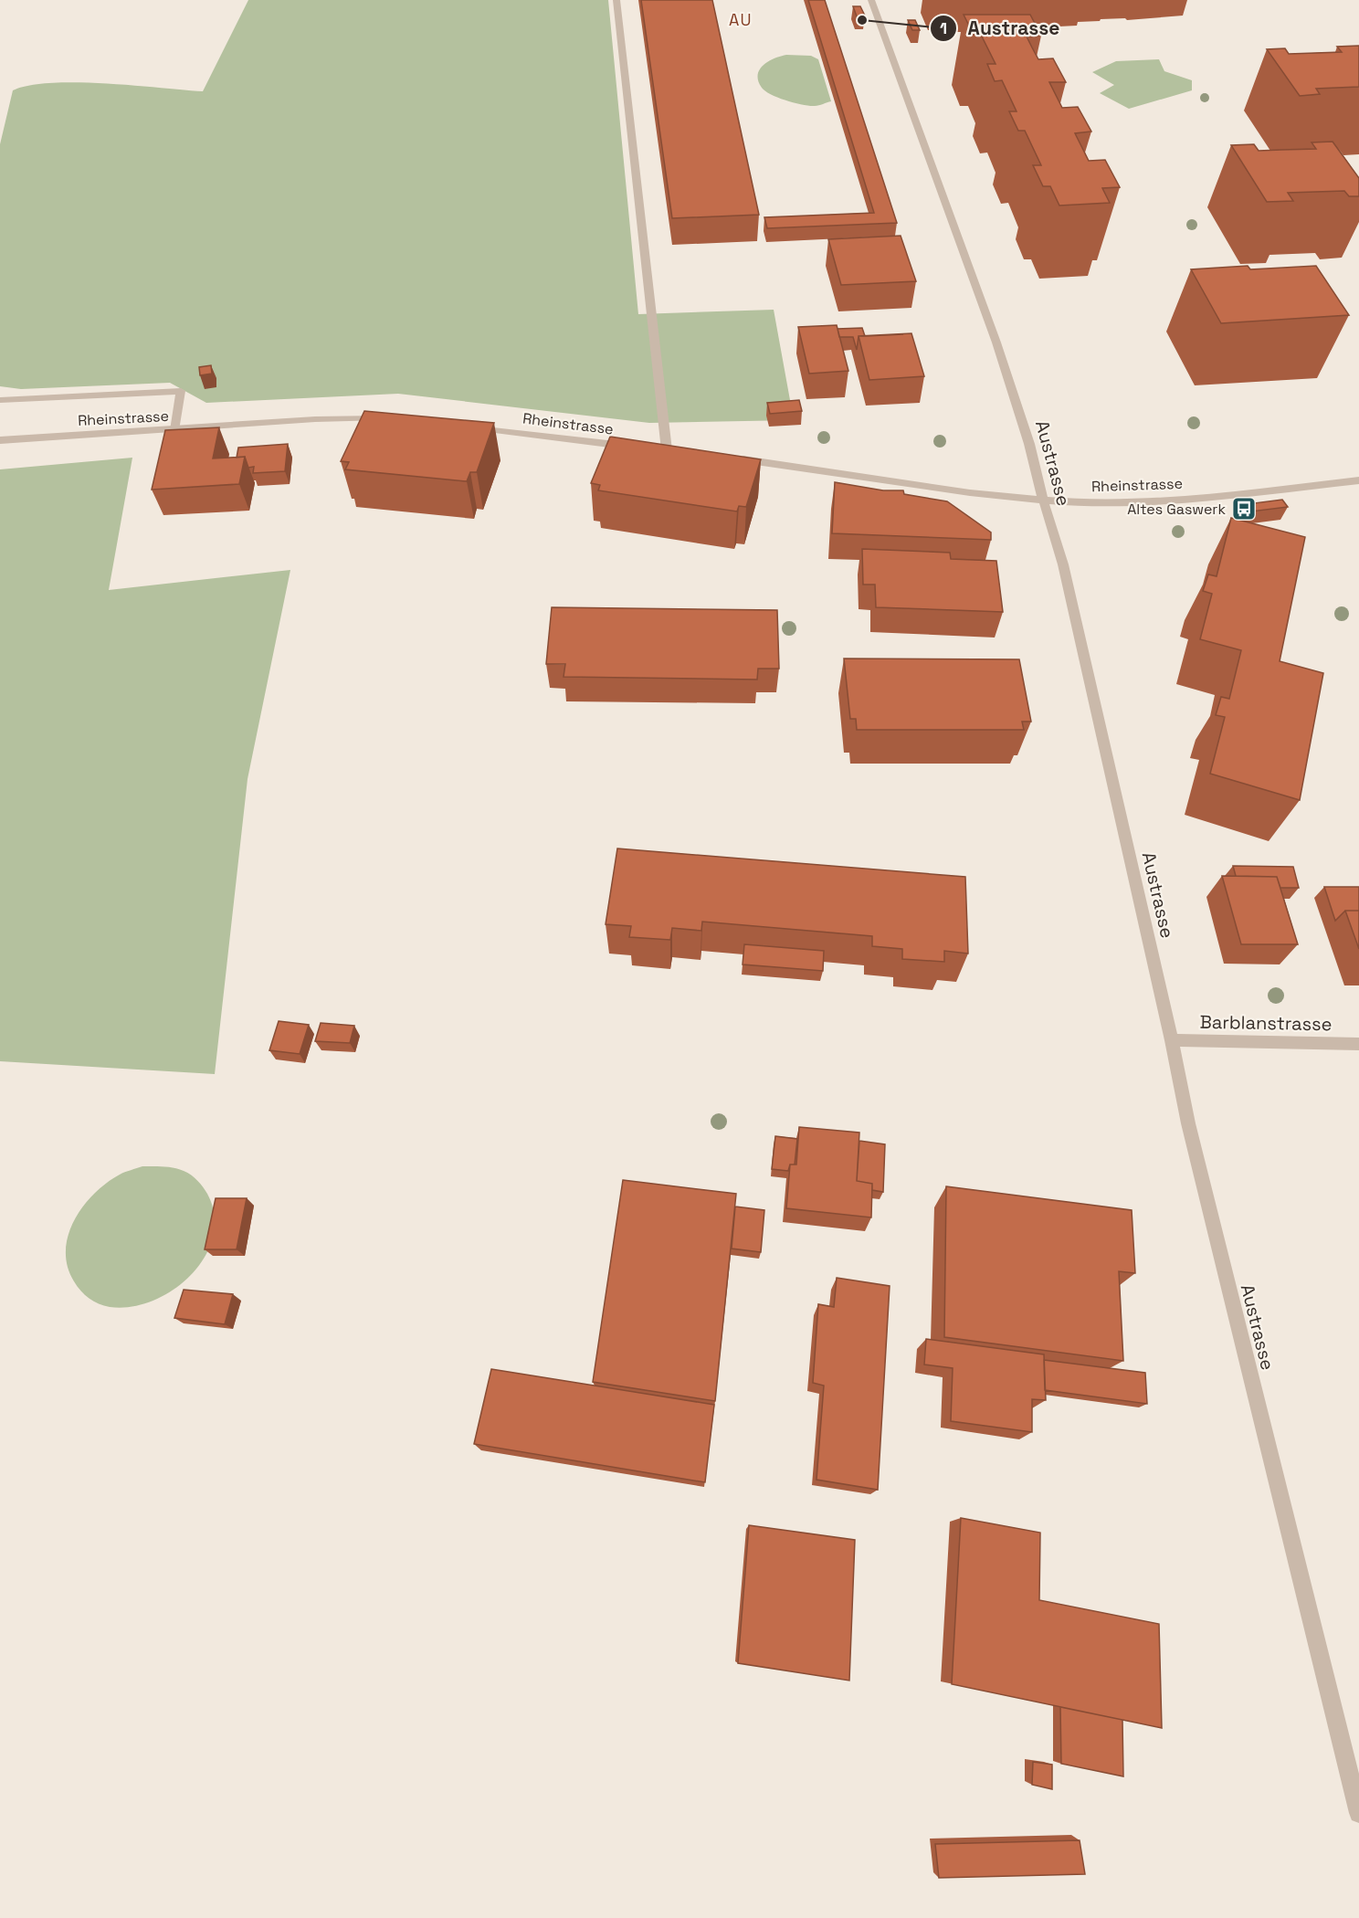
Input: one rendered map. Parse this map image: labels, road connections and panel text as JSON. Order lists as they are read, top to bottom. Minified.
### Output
{"streets":{"street":["Rheinstrasse","Austrasse","Barblanstrasse"]},"crossings":[["Rheinstrasse","Austrasse"],["Austrasse","Barblanstrasse"]],"districts":["AU"],"places":{"other":["Austrasse"],"bus stop":["Altes Gaswerk"]}}
